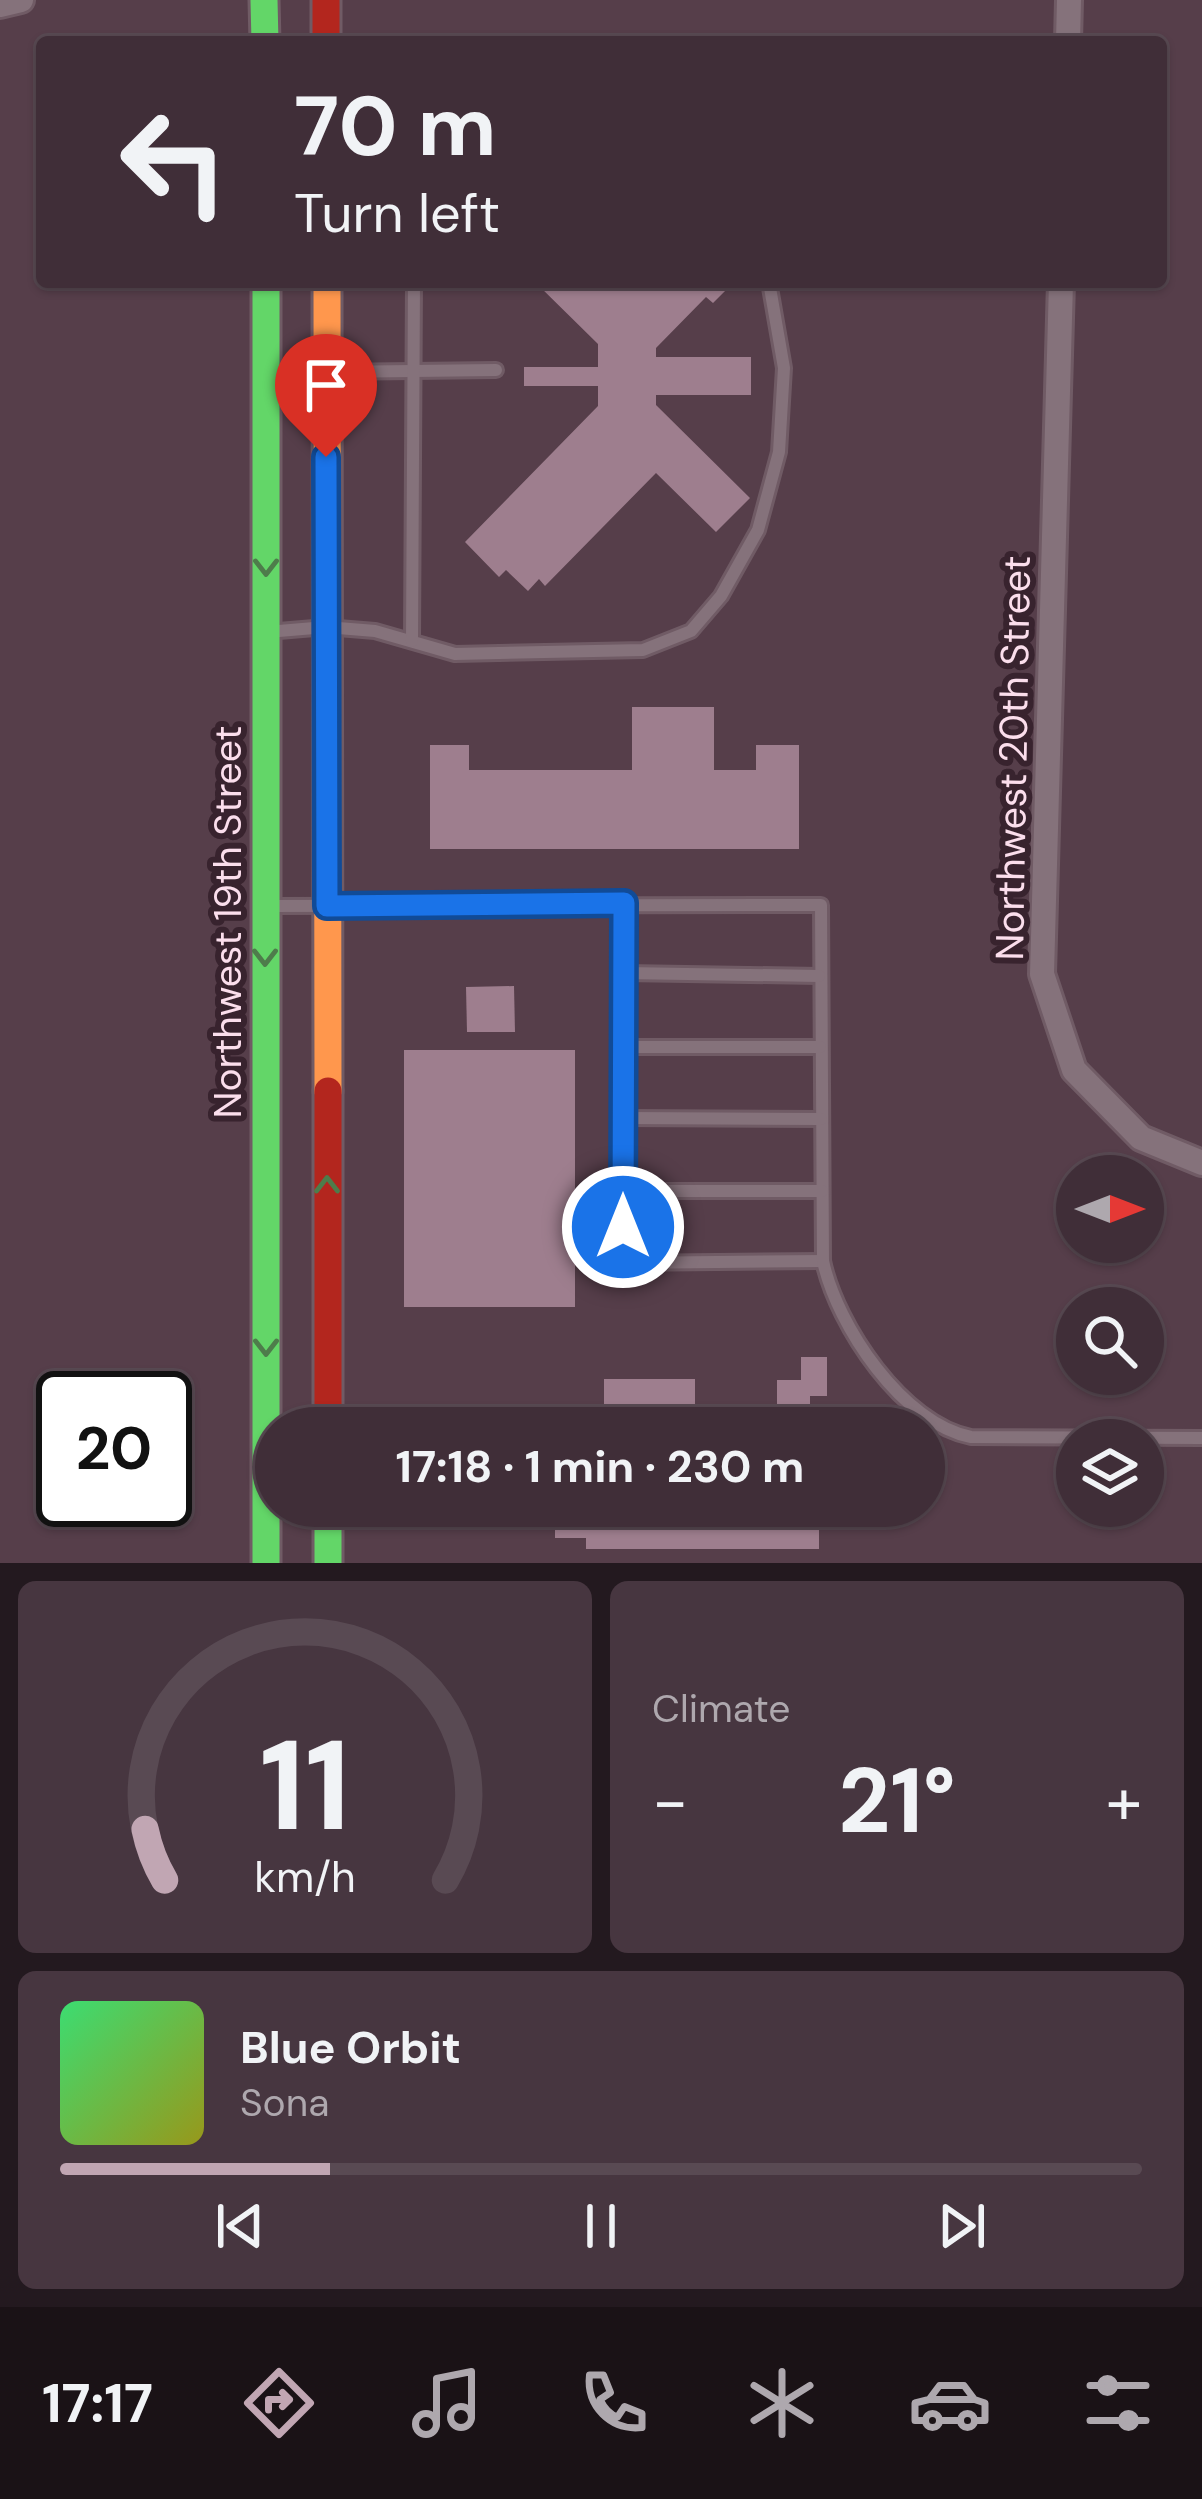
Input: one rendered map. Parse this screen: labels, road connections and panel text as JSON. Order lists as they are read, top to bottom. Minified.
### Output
{"streets":{"street":["Northwest 20th Street","Northwest 19th Street"]},"north":"right","page":{"turn":["70 m","Turn left"],"limit":"20","trip":"17:18 · 1 min · 230 m","tile":"Climate","heat":["−","21°","+"],"song":["Blue Orbit","Sona"],"tabs":"17:17","gauge":["11","km/h"]}}
